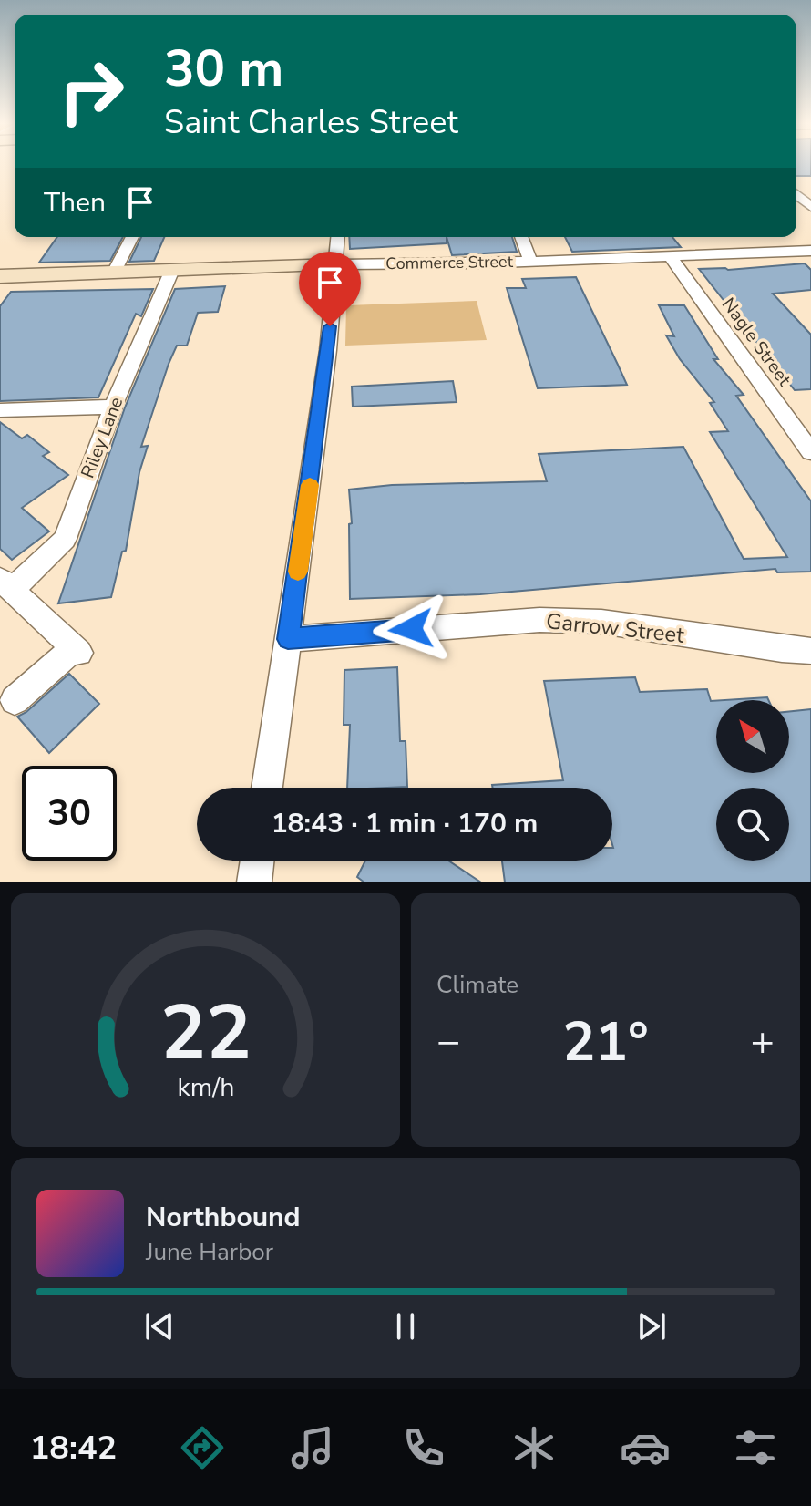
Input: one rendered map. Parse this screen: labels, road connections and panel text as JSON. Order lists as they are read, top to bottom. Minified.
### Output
{"streets":{"street":["Commerce Street","Nagle Street","Riley Lane","Garrow Street"]},"crossings":[["Commerce Street","Nagle Street"],["Commerce Street","Riley Lane"]],"north":"top left","page":{"turn":["30 m","Saint Charles Street"],"then":"Then","limit":"30","trip":"18:43 · 1 min · 170 m","tile":"Climate","heat":["−","21°","+"],"song":["Northbound","June Harbor"],"tabs":"18:42","gauge":["22","km/h"]}}
